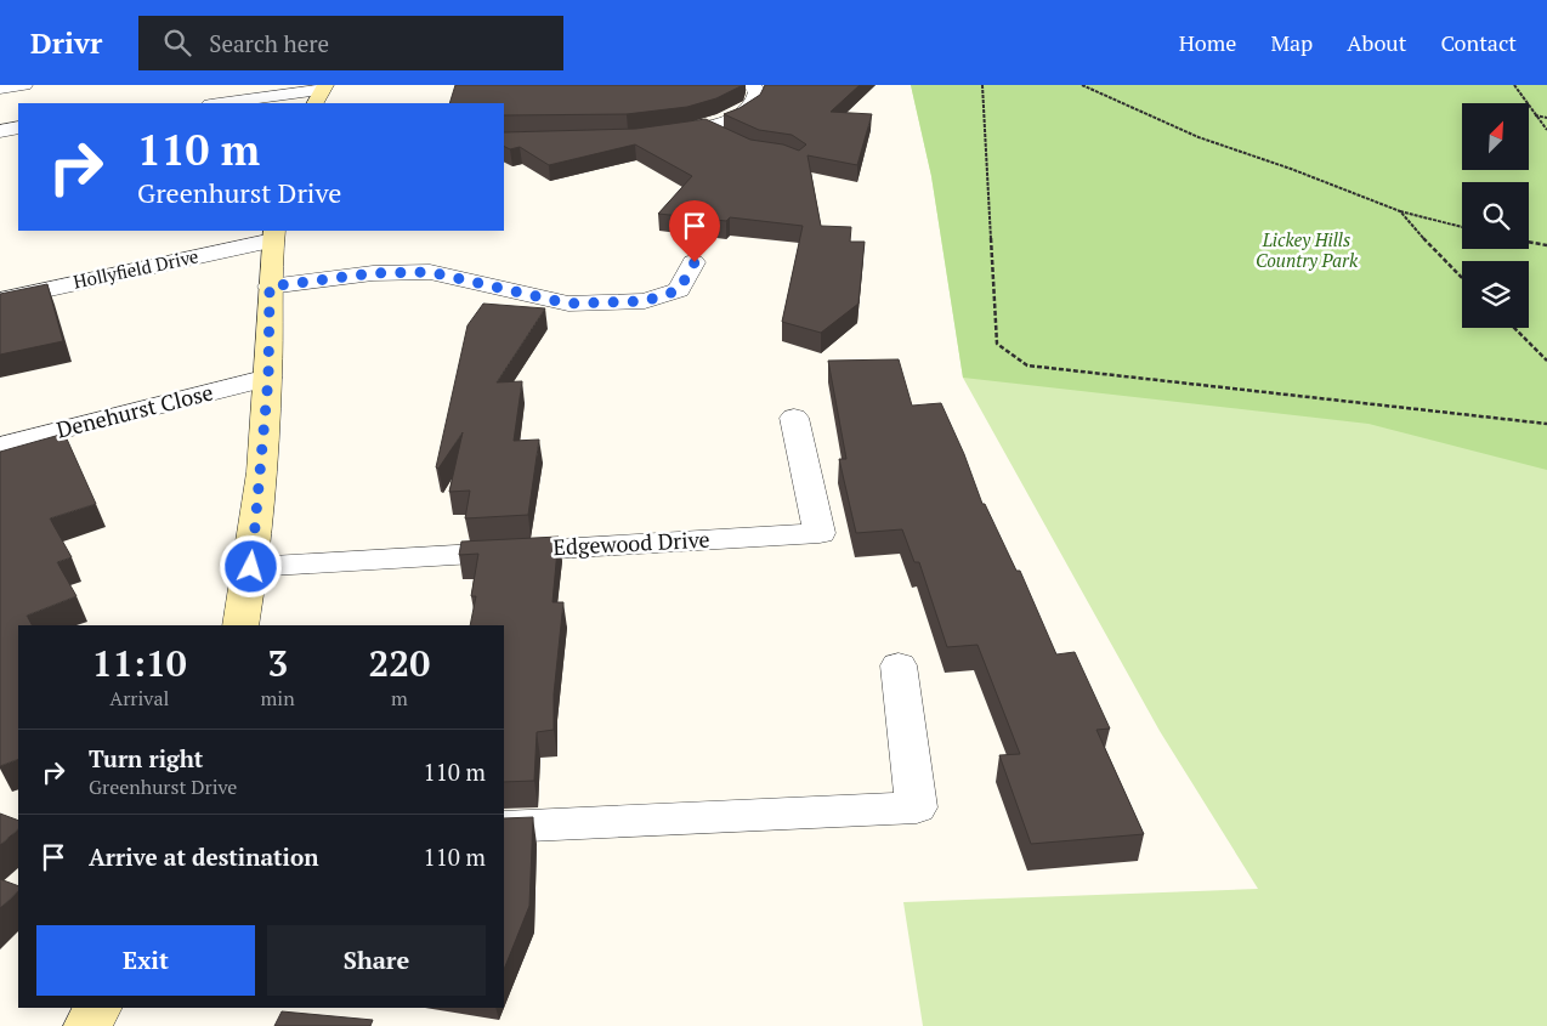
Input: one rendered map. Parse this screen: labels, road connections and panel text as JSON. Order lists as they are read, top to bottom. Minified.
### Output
{"streets":{"street":["Hollyfield Drive","Denehurst Close","Edgewood Drive"]},"parks":["Lickey Hills Country Park"],"north":"top right","page":{"header":"Drivr","search":"Search here","nav":["Home","Map","About","Contact"],"turn":["110 m","Greenhurst Drive"],"eta":["11:10","Arrival","3","min","220","m"],"list":[{"name":"Turn right","note":"Greenhurst Drive","value":"110 m"},{"name":"Arrive at destination","value":"110 m"}],"buttons":["Exit","Share"]}}
